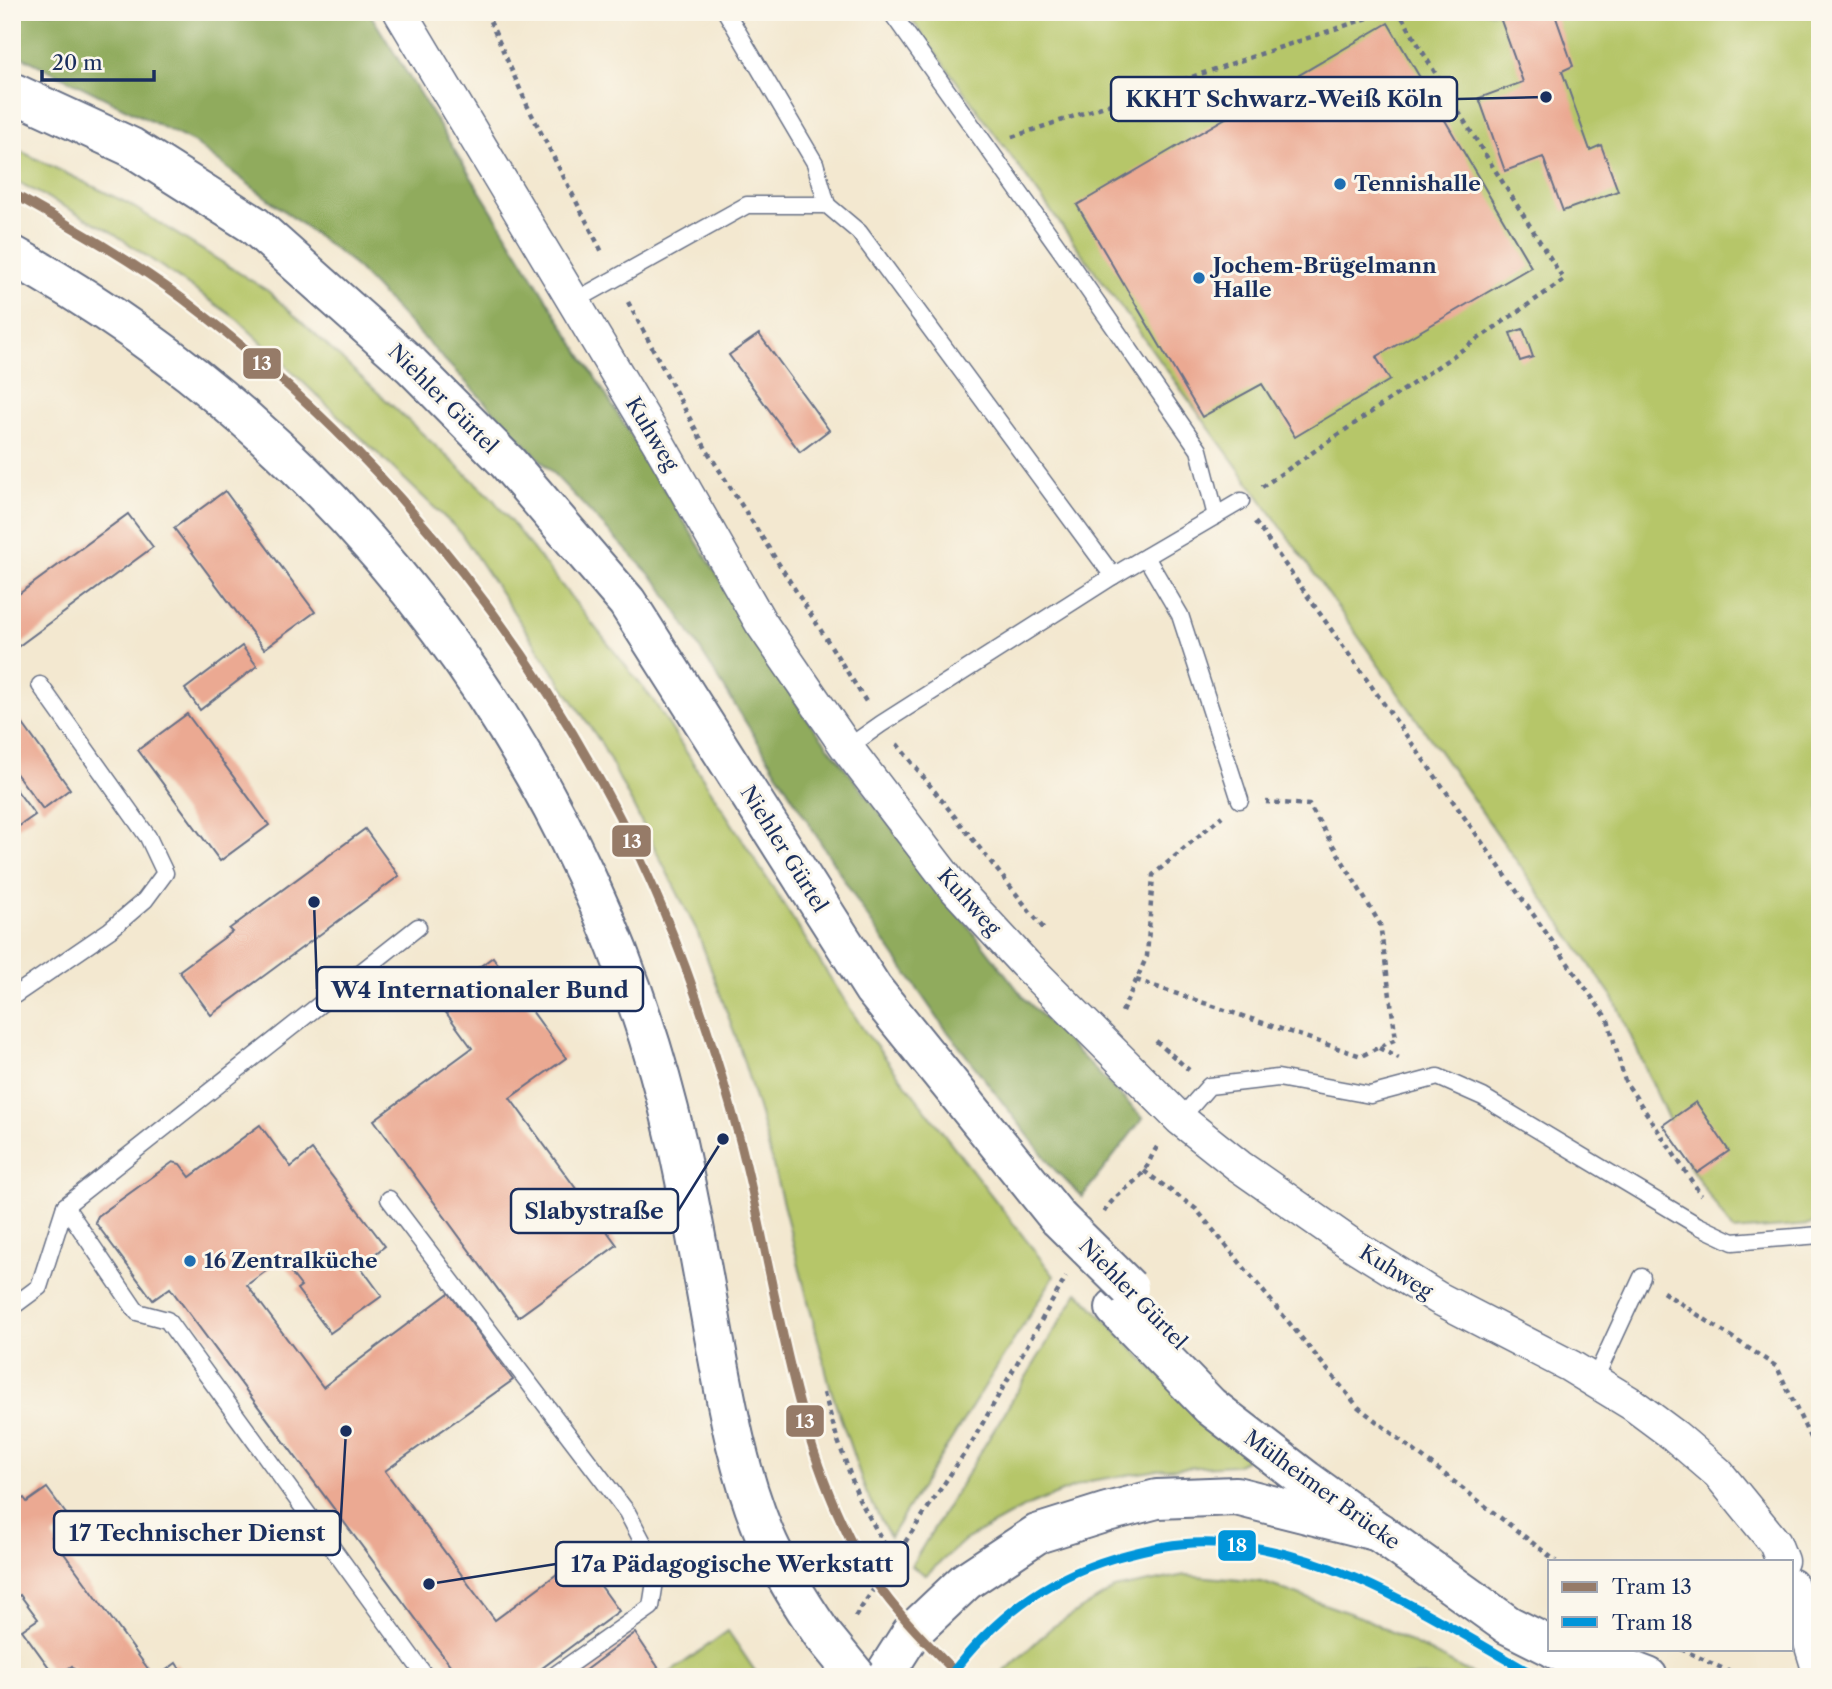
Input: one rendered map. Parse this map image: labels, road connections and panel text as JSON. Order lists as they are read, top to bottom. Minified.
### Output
{"streets":{"main road":["Niehler Gürtel","Mülheimer Brücke"],"street":["Kuhweg"]},"crossings":[["Niehler Gürtel","Mülheimer Brücke"]],"places":["KKHT Schwarz-Weiß Köln","Tennishalle","Jochem-Brügelmann Halle","W4 Internationaler Bund","Slabystraße","16 Zentralküche","17 Technischer Dienst","17a Pädagogische Werkstatt"],"lines":["tram line 13","tram line 18"],"legend":["Tram 13","Tram 18"],"scale_bar":"20 m"}
